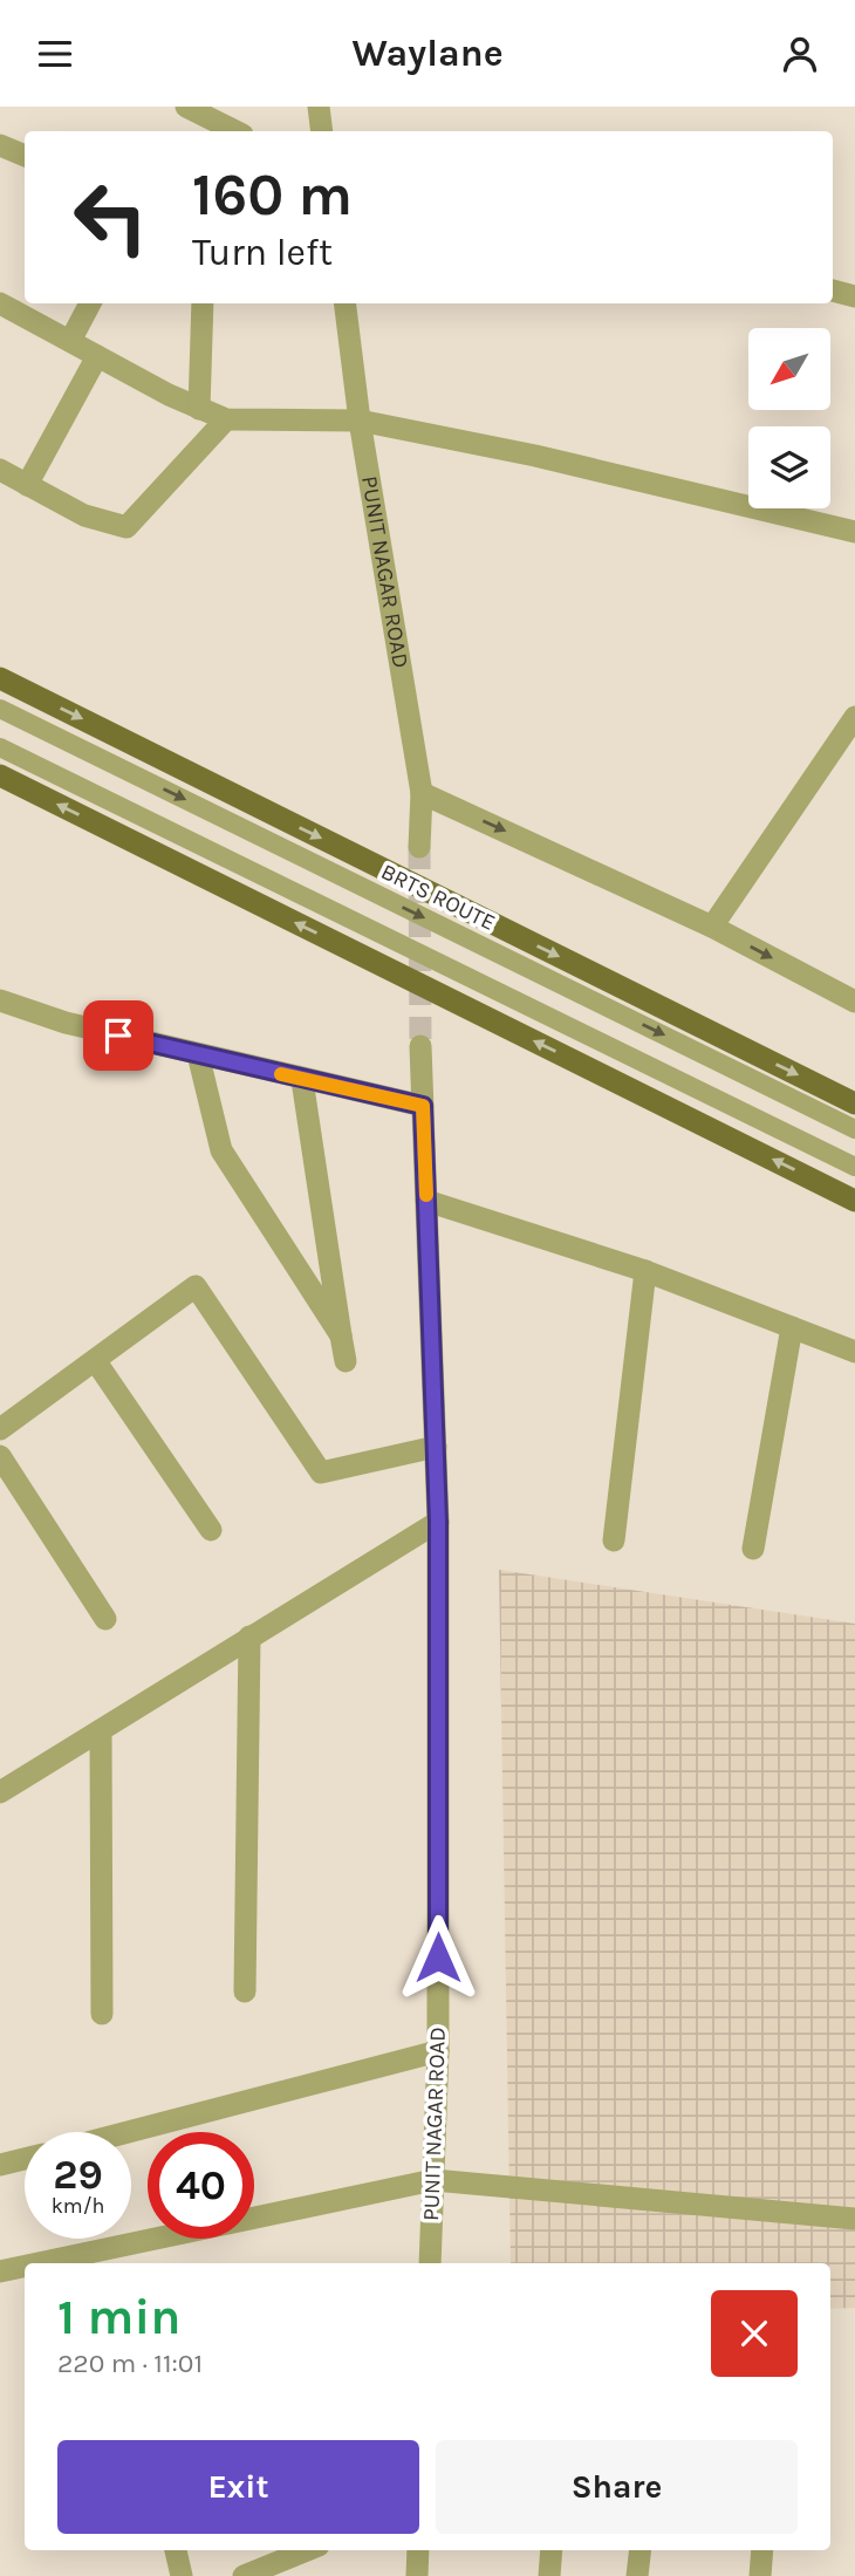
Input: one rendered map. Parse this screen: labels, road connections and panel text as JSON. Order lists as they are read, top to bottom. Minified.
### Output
{"streets":{"street":["PUNIT NAGAR ROAD"],"lane":["BRTS ROUTE"]},"north":"bottom left","page":{"header":"Waylane","turn":["160 m","Turn left"],"speed":"29 km/h","limit":"40","heading":["1 min","220 m · 11:01"],"buttons":["Exit","Share"]}}
